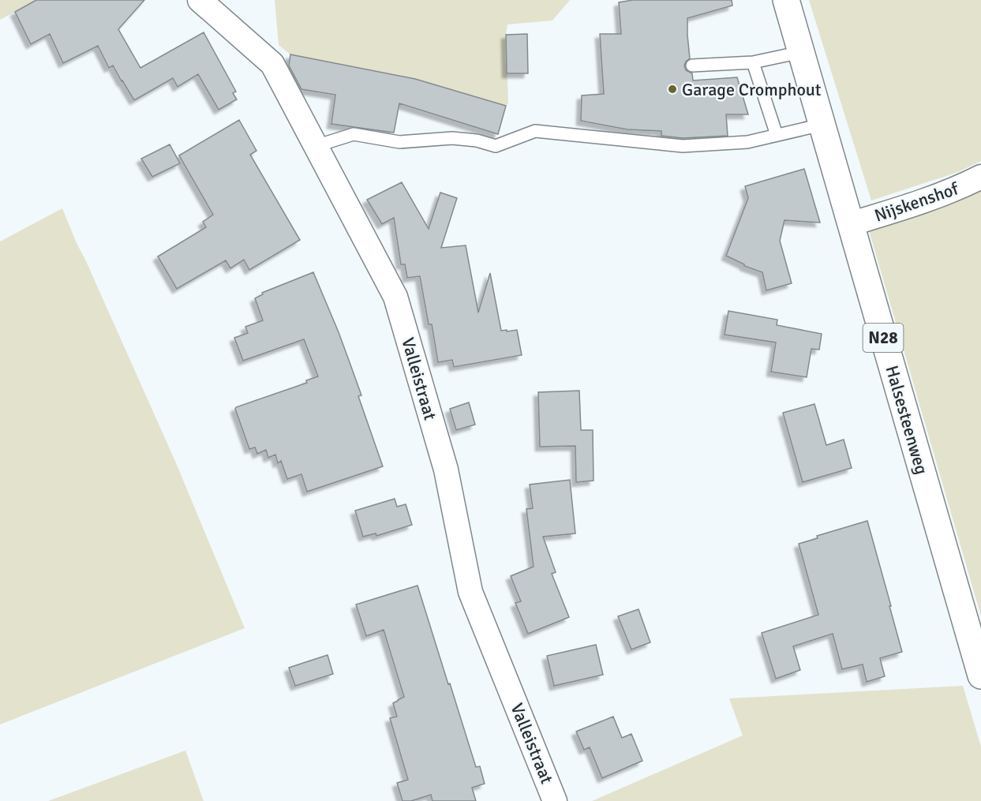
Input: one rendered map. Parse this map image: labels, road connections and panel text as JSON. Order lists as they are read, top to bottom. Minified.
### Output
{"streets":{"main road":["N28","Halsesteenweg"],"street":["Nijskenshof","Valleistraat"]},"crossings":[["Nijskenshof","Halsesteenweg"]],"places":["Garage Cromphout"]}
